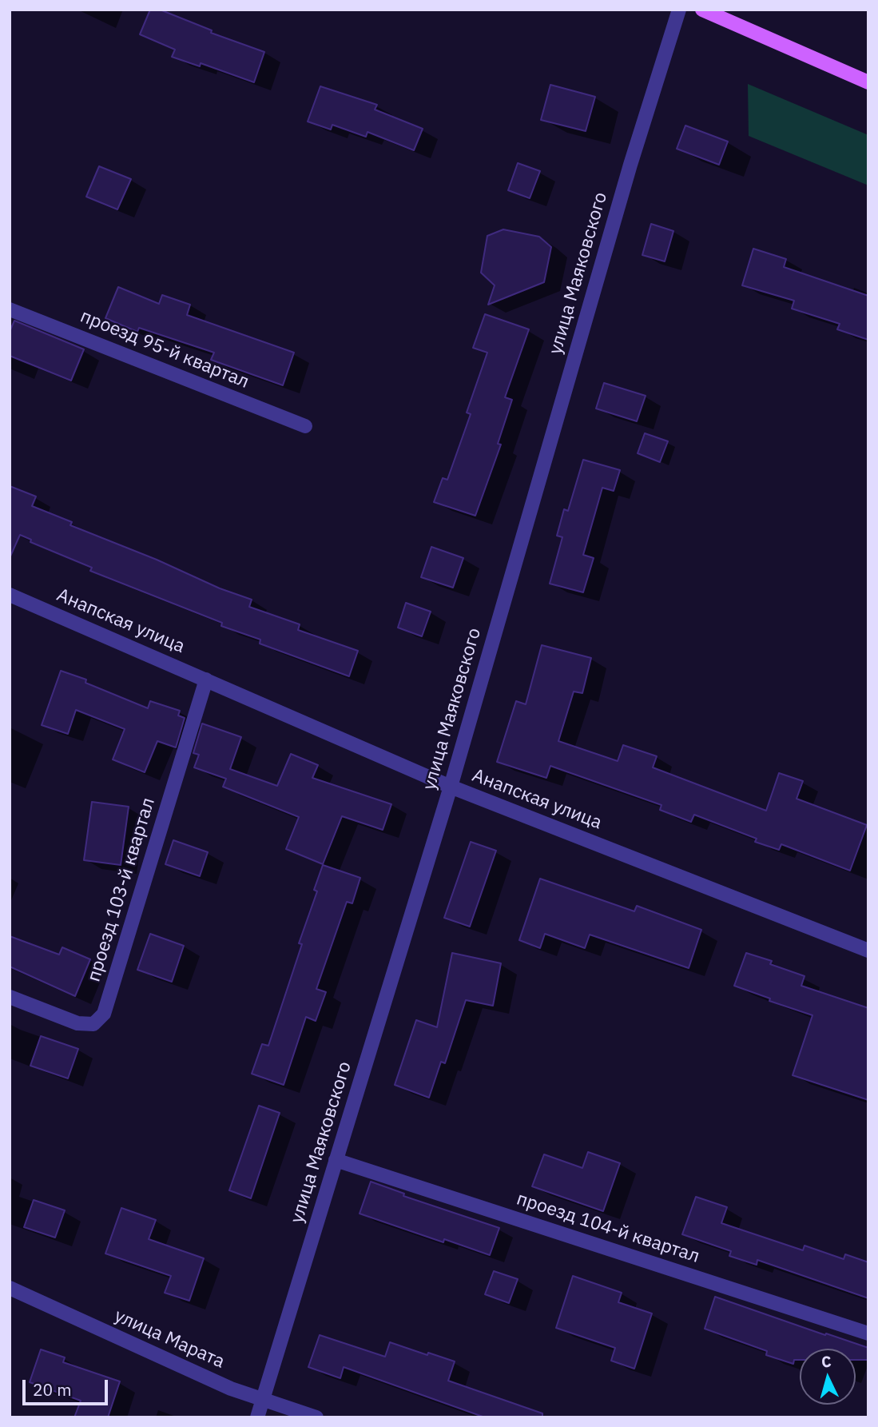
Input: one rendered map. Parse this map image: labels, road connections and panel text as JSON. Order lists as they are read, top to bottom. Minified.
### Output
{"streets":{"street":["улица Маяковского","проезд 95-й квартал","Анапская улица","проезд 103-й квартал","проезд 104-й квартал","улица Марата"]},"crossings":[["улица Маяковского","Анапская улица"],["улица Маяковского","проезд 104-й квартал"],["улица Маяковского","улица Марата"],["Анапская улица","проезд 103-й квартал"]],"scale_bar":"20 m","north":"top"}
